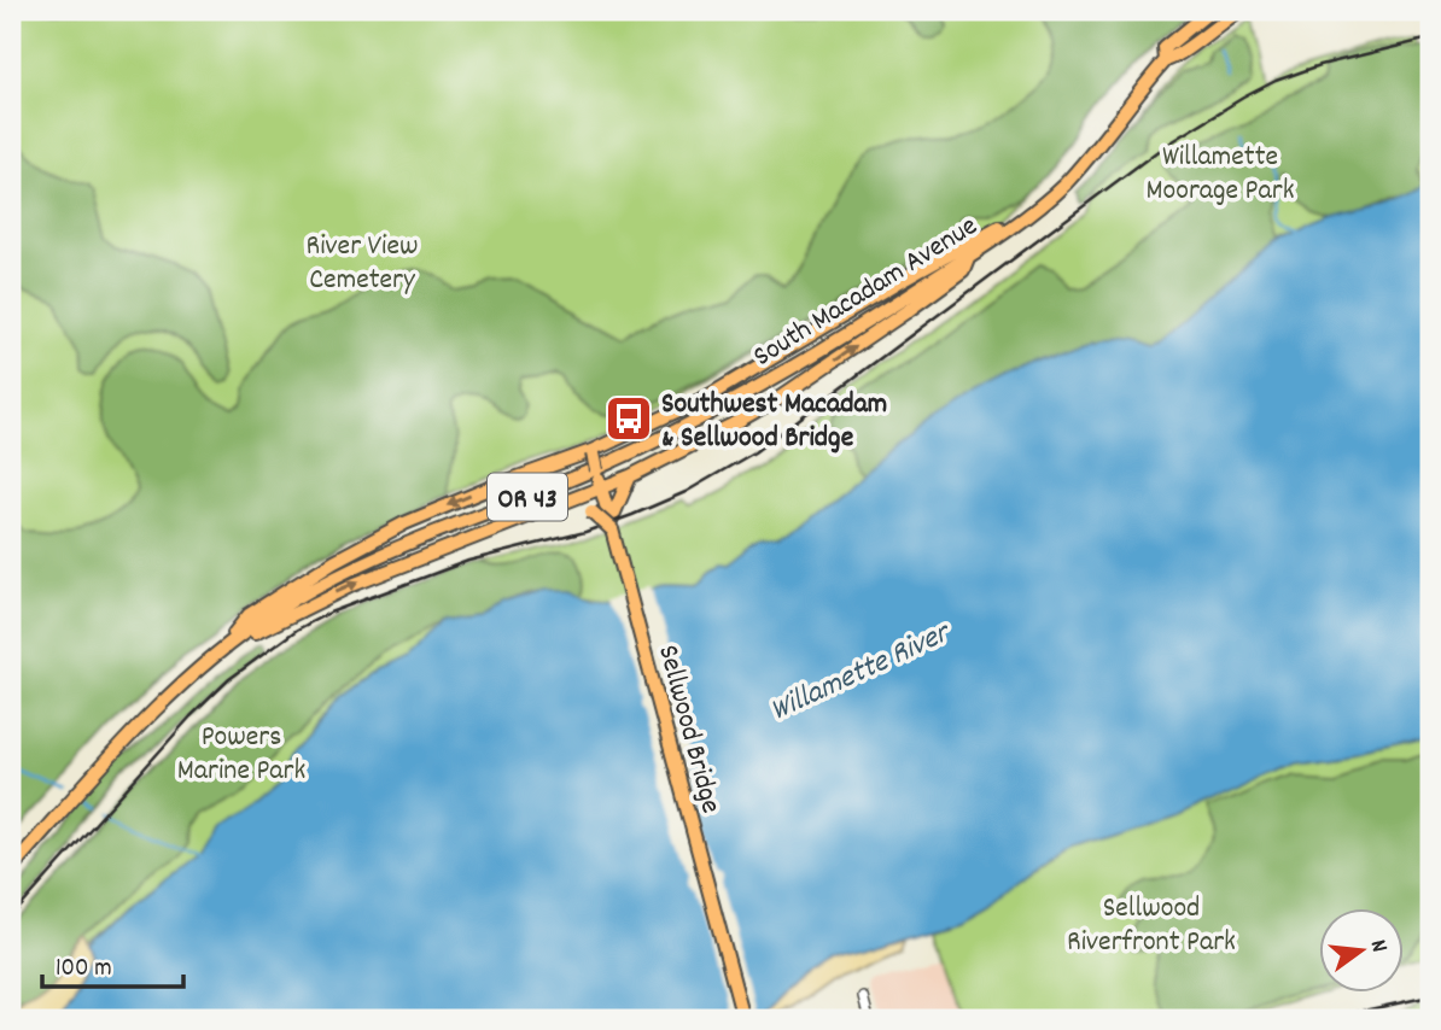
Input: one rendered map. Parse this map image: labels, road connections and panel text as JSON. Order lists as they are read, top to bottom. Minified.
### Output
{"streets":{"main road":["South Macadam Avenue","OR 43","Sellwood Bridge"]},"water":["Willamette River"],"parks":["Willamette Moorage Park","River View Cemetery","Powers Marine Park","Sellwood Riverfront Park"],"places":{"bus stop":["Southwest Macadam & Sellwood Bridge"]},"scale_bar":"100 m","north":"right"}
